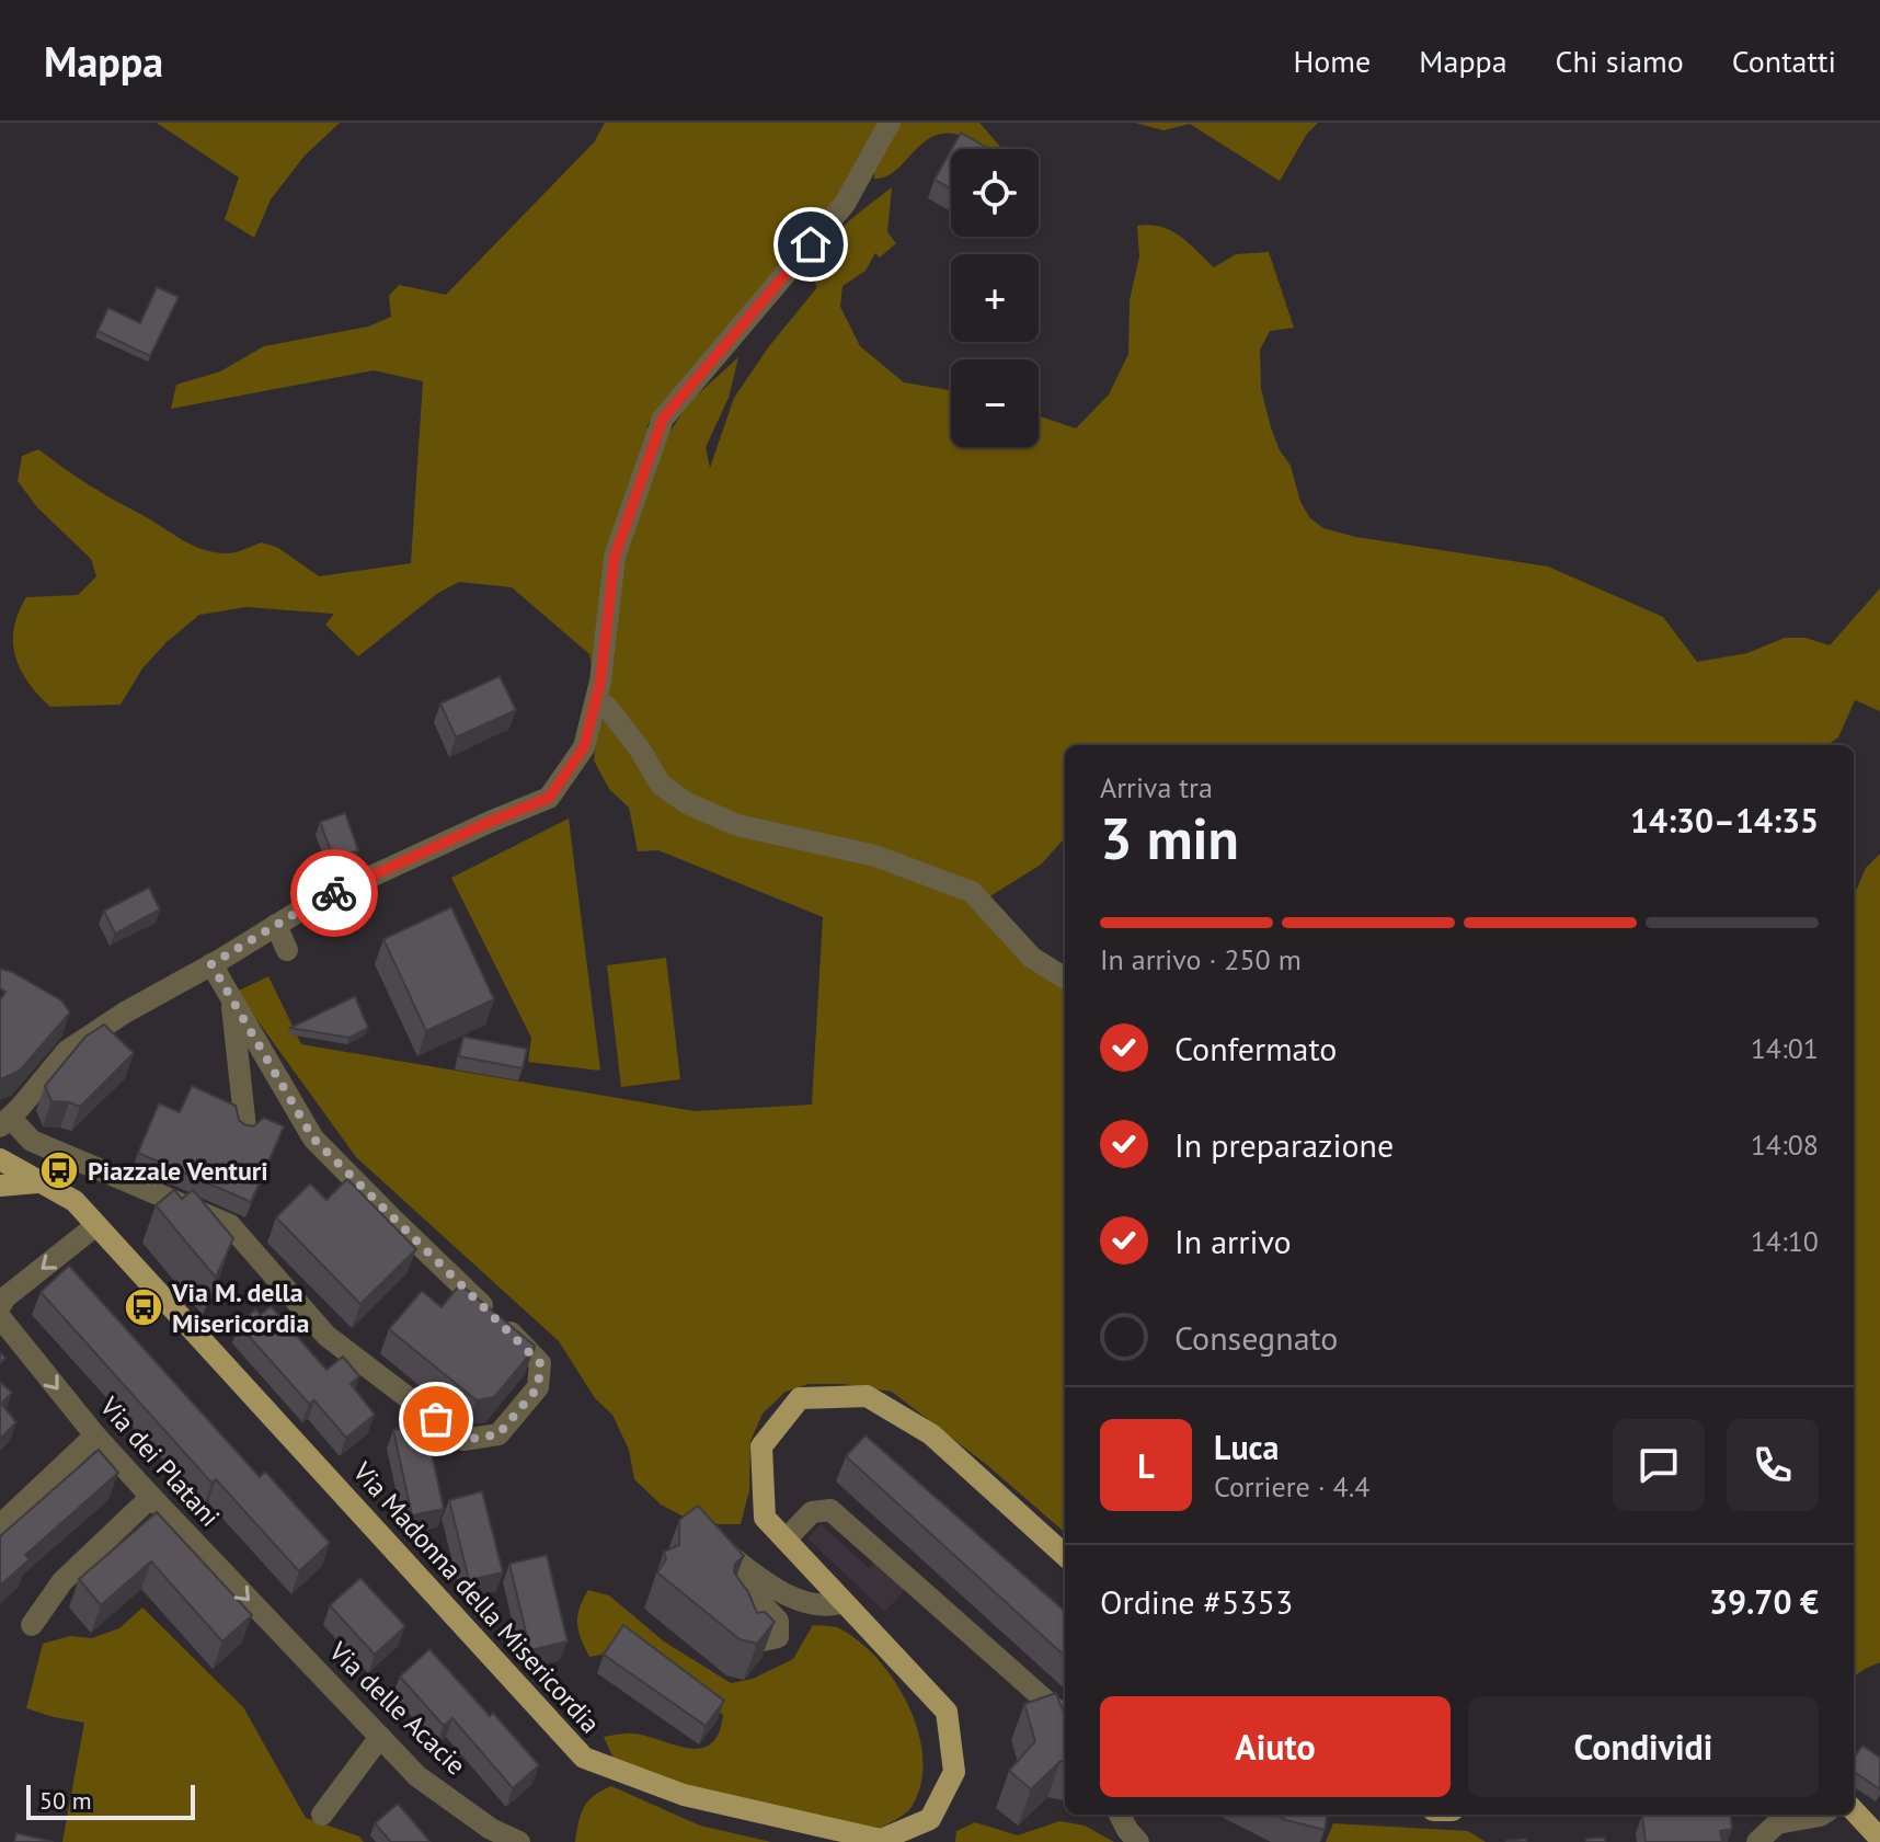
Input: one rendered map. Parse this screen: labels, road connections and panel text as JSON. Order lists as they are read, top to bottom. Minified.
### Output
{"streets":{"main road":["Via Madonna della Misericordia"],"street":["Via dei Platani","Via delle Acacie"]},"crossings":[["Via dei Platani","Via delle Acacie"]],"one_way":["Via dei Platani"],"places":{"bus stop":["Piazzale Venturi","Via M. della Misericordia"]},"scale_bar":"50 m","page":{"header":"Mappa","nav":["Home","Mappa","Chi siamo","Contatti"],"map_buttons":["+","−"],"heading":["3 min","Arriva tra","14:30–14:35"],"panel":["Luca","Corriere · 4.4","Ordine #5353","39.70 €"],"bar":"In arrivo · 250 m","list":[["Confermato","14:01"],["In preparazione","14:08"],["In arrivo","14:10"],"Consegnato"],"round":"L","buttons":["Aiuto","Condividi"],"scale":"50 m"}}
